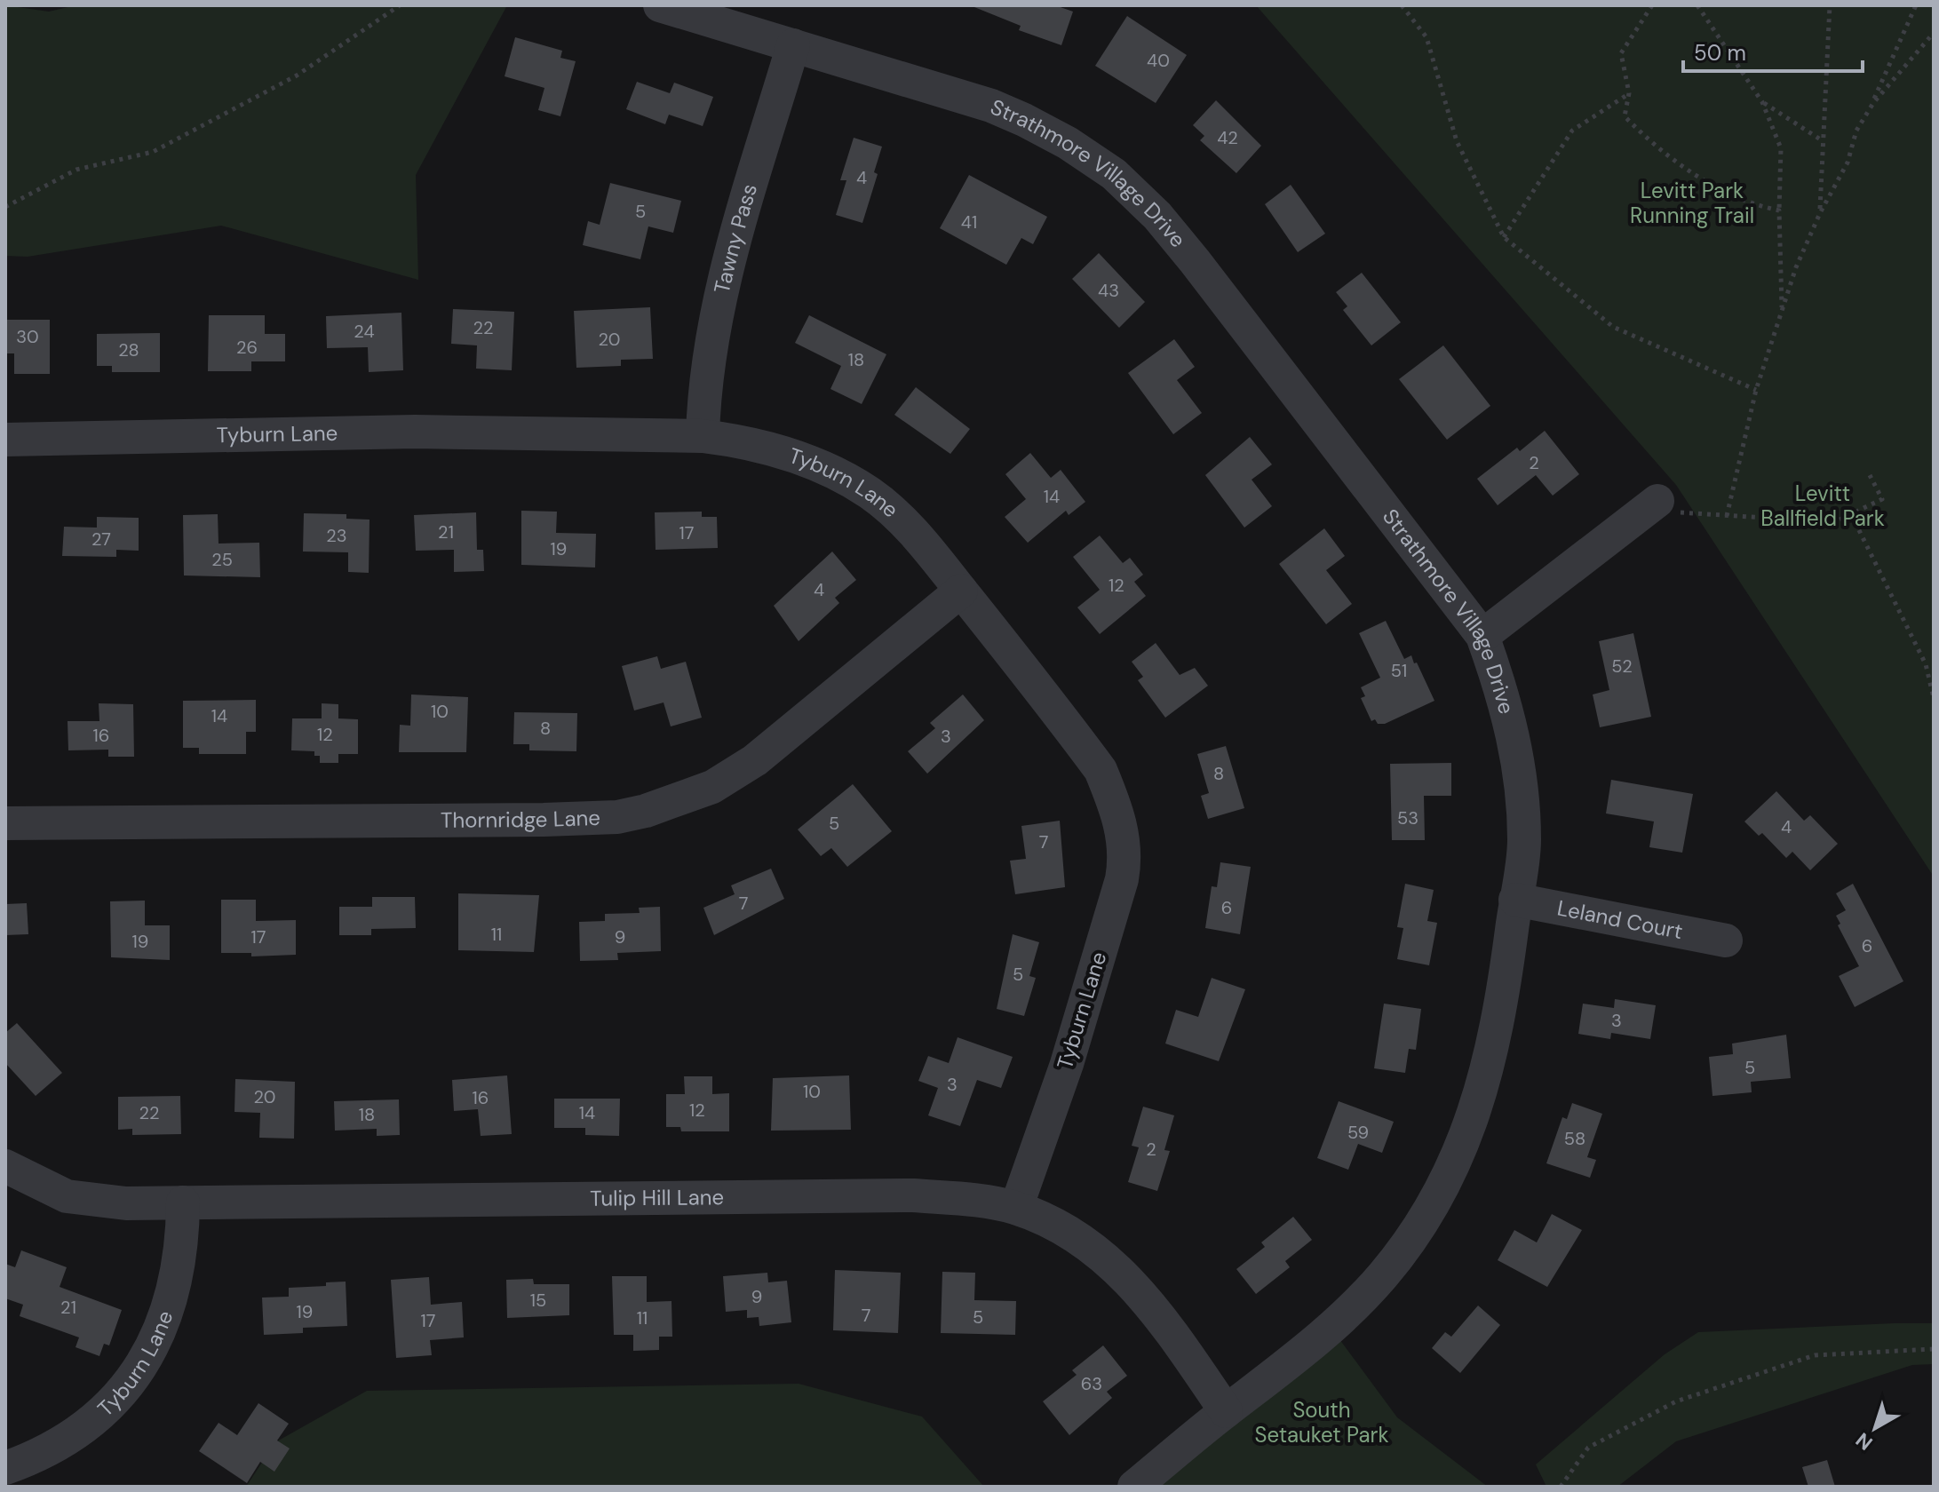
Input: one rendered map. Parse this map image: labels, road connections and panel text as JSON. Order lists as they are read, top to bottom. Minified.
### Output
{"streets":{"street":["Strathmore Village Drive","Tawny Pass","Tyburn Lane","Thornridge Lane","Leland Court","Tulip Hill Lane"]},"crossings":[["Strathmore Village Drive","Tawny Pass"],["Strathmore Village Drive","Leland Court"],["Strathmore Village Drive","Tulip Hill Lane"],["Tawny Pass","Tyburn Lane"],["Tyburn Lane","Thornridge Lane"],["Tyburn Lane","Tulip Hill Lane"]],"parks":["Levitt Park Running Trail","Levitt Ballfield Park","South Setauket Park"],"house_numbers":["40","42","4","5","41","43","22","24","30","20","26","28","18","2","14","21","17","23","27","19","25","12","4","52","51","10","14","8","12","16","3","8","53","5","4","7","7","6","11","17","9","19","6","5","3","5","3","10","20","16","12","22","14","18","59","58","2","9","15","21","19","7","5","11","17","63"],"scale_bar":"50 m","north":"bottom left"}
